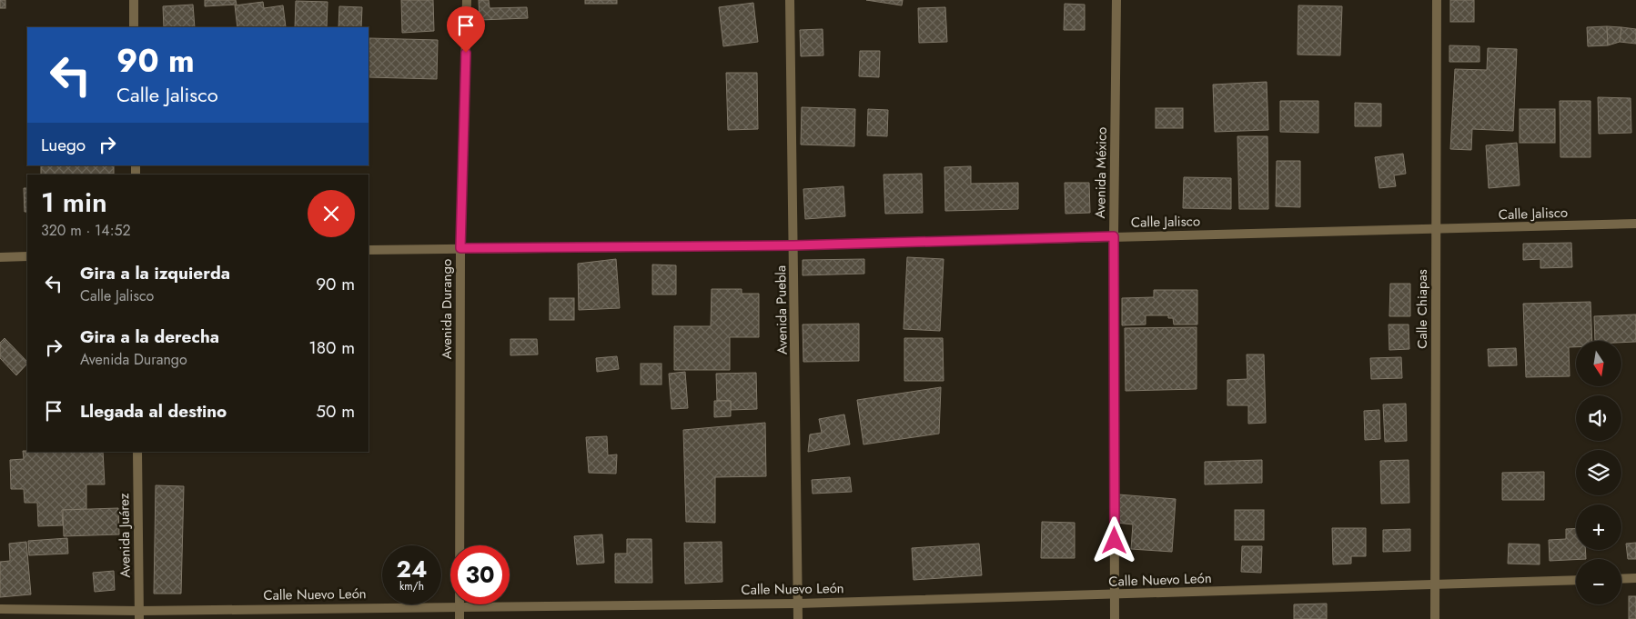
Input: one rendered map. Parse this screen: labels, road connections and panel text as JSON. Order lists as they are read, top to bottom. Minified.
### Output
{"streets":{"street":["Avenida México","Calle Jalisco","Avenida Durango","Calle Chiapas","Avenida Puebla","Avenida Juárez","Calle Nuevo León"]},"crossings":[["Avenida México","Calle Jalisco"],["Avenida México","Calle Nuevo León"],["Calle Jalisco","Avenida Durango"],["Calle Jalisco","Calle Chiapas"],["Calle Jalisco","Avenida Puebla"],["Avenida Durango","Calle Nuevo León"],["Calle Chiapas","Calle Nuevo León"],["Avenida Puebla","Calle Nuevo León"],["Avenida Juárez","Calle Nuevo León"]],"north":"bottom","page":{"turn":["90 m","Calle Jalisco"],"then":"Luego","heading":["1 min","320 m · 14:52"],"list":[{"name":"Gira a la izquierda","note":"Calle Jalisco","value":"90 m"},{"name":"Gira a la derecha","note":"Avenida Durango","value":"180 m"},{"name":"Llegada al destino","value":"50 m"}],"map_buttons":["+","−"],"speed":"24 km/h","limit":"30"}}
